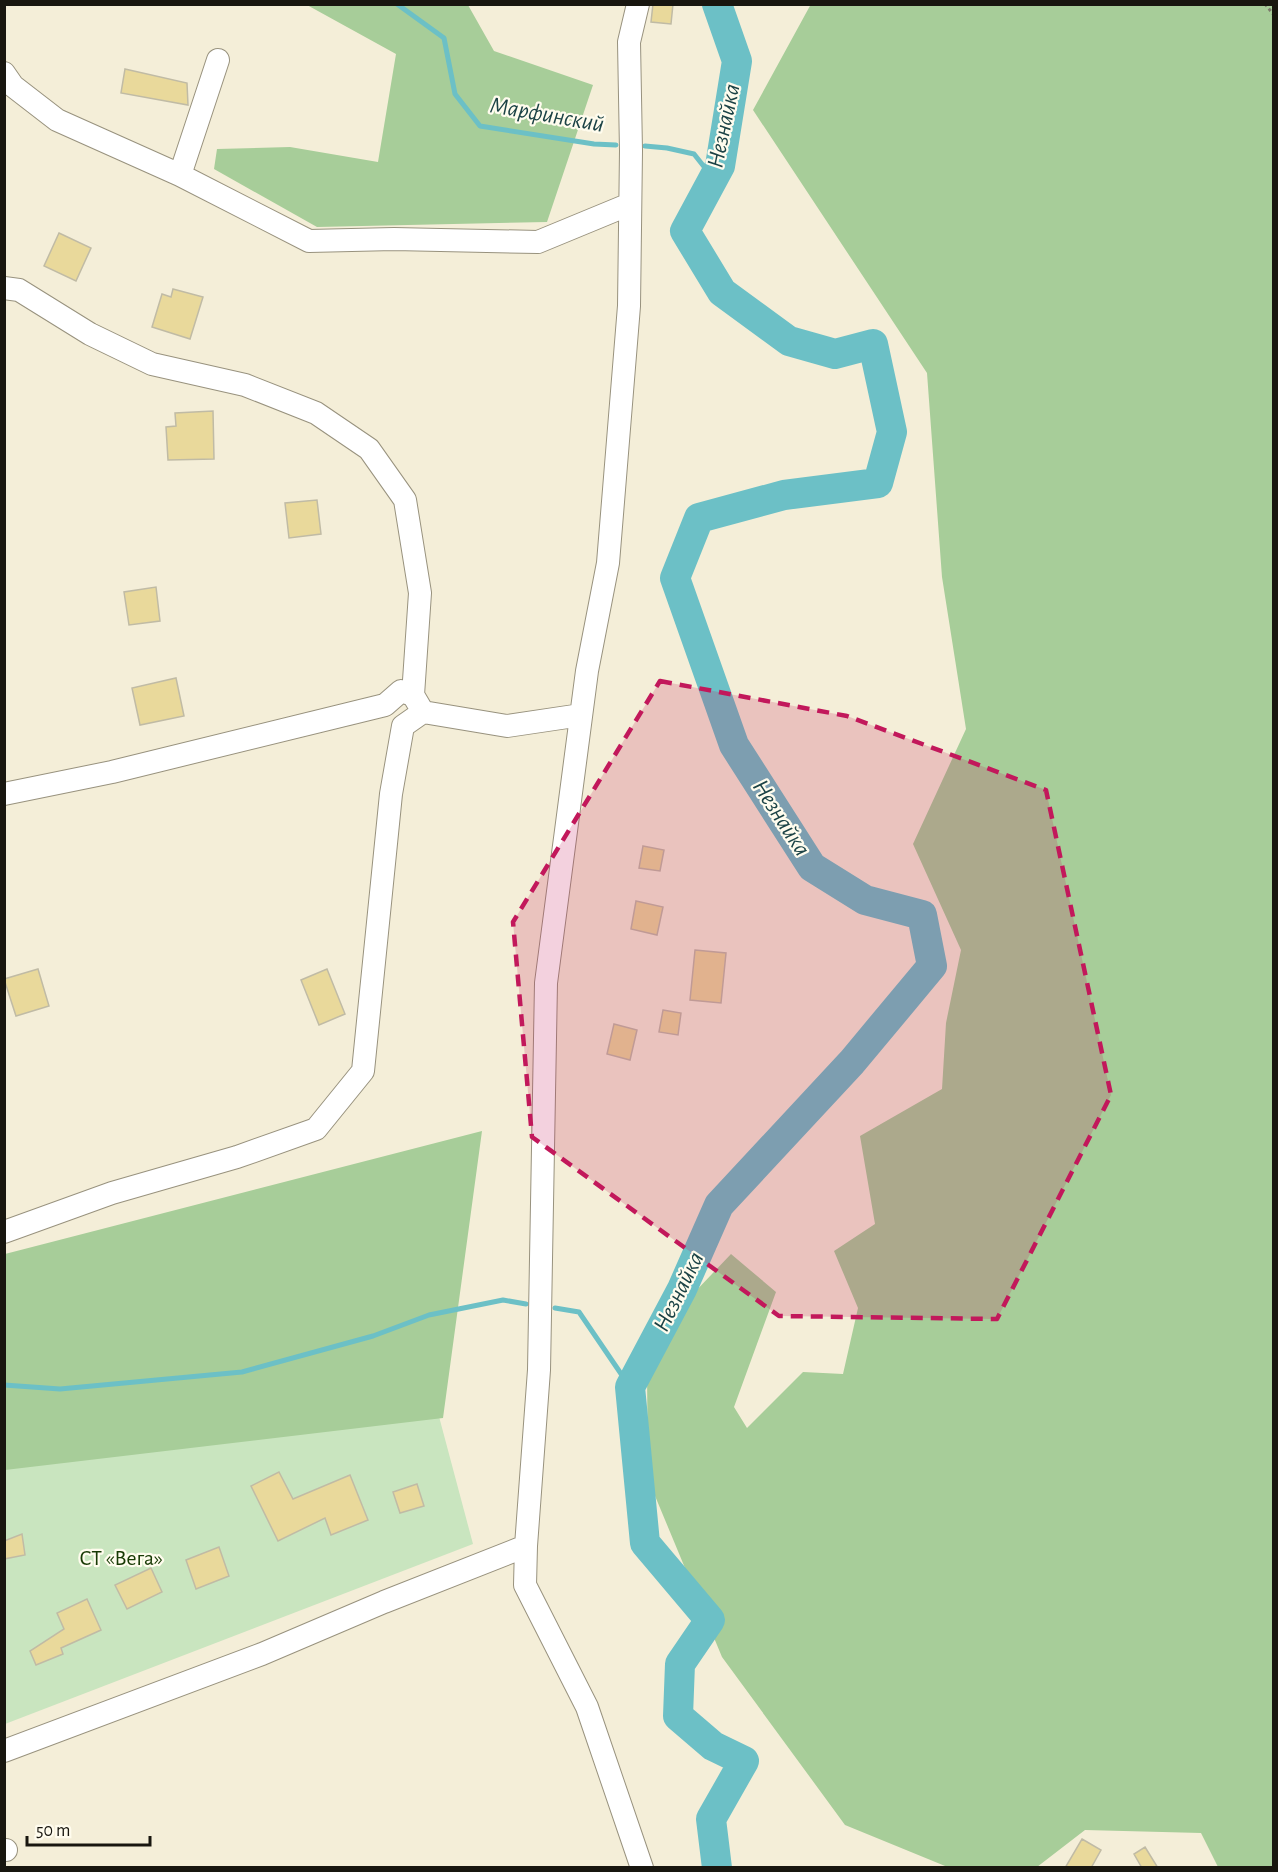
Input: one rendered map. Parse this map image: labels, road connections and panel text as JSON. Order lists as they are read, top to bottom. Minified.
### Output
{"water":["Марфинский","Незнайка"],"parks":["СТ «Вега»"],"scale_bar":"50 m"}
